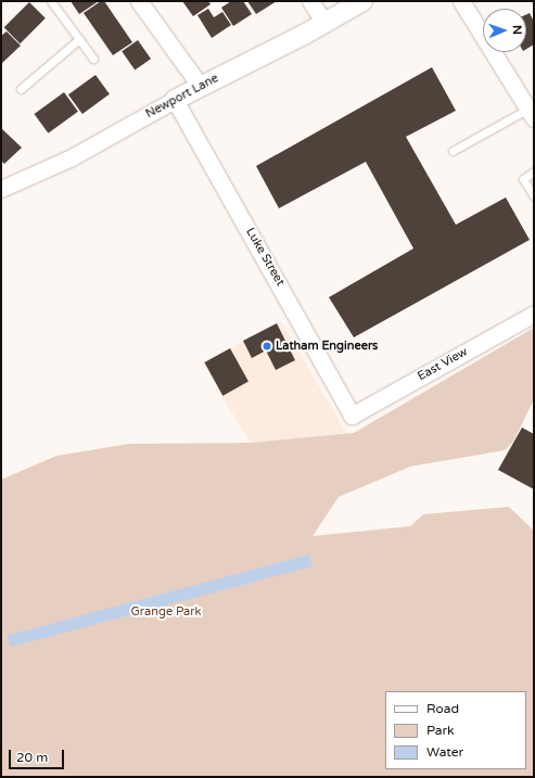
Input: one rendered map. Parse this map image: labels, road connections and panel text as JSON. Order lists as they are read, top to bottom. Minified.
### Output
{"streets":{"street":["Newport Lane","Luke Street","East View"]},"crossings":[["Newport Lane","Luke Street"],["Luke Street","East View"]],"parks":["Grange Park"],"places":["Latham Engineers"],"legend":["Road","Park","Water"],"scale_bar":"20 m","north":"right"}
